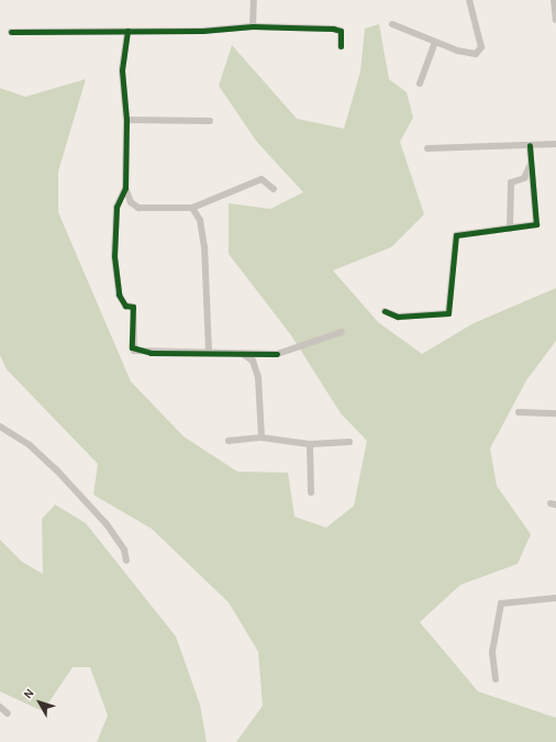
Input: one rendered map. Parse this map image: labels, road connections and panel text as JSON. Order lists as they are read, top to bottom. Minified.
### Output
{"north":"top left"}
